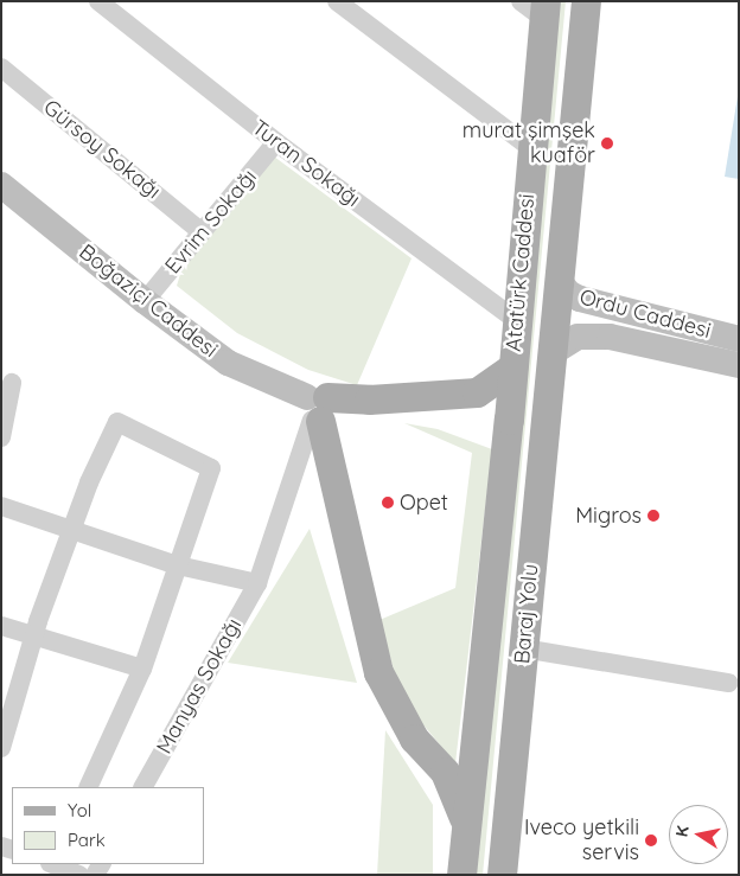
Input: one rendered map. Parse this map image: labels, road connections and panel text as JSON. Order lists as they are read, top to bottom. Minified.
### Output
{"streets":{"main road":["Atatürk Caddesi","Boğaziçi Caddesi","Ordu Caddesi","Baraj Yolu"],"street":["Gürsoy Sokağı","Turan Sokağı","Evrim Sokağı","Manyas Sokağı"]},"crossings":[["Gürsoy Sokağı","Evrim Sokağı"],["Turan Sokağı","Evrim Sokağı"],["Turan Sokağı","Atatürk Caddesi"],["Evrim Sokağı","Boğaziçi Caddesi"],["Atatürk Caddesi","Ordu Caddesi"],["Atatürk Caddesi","Baraj Yolu"],["Boğaziçi Caddesi","Manyas Sokağı"],["Ordu Caddesi","Baraj Yolu"]],"places":["murat şimşek kuaför","Opet","Migros","Iveco yetkili servis"],"legend":["Yol","Park"],"north":"left"}
